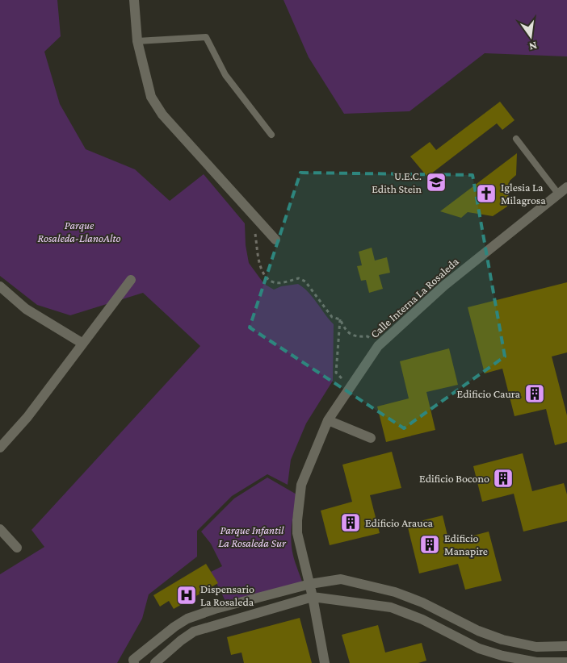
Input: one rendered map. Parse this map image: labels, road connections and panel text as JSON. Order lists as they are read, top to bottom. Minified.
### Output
{"streets":{"street":["Calle Interna La Rosaleda"]},"parks":["Parque Rosaleda-LlanoAlto","Parque Infantil La Rosaleda Sur"],"places":{"school or university":["U.E.C. Edith Stein"],"church":["Iglesia La Milagrosa"],"building":["Edificio Caura","Edificio Bocono","Edificio Arauca","Edificio Manapire"],"hospital":["Dispensario La Rosaleda"]},"north":"bottom"}
